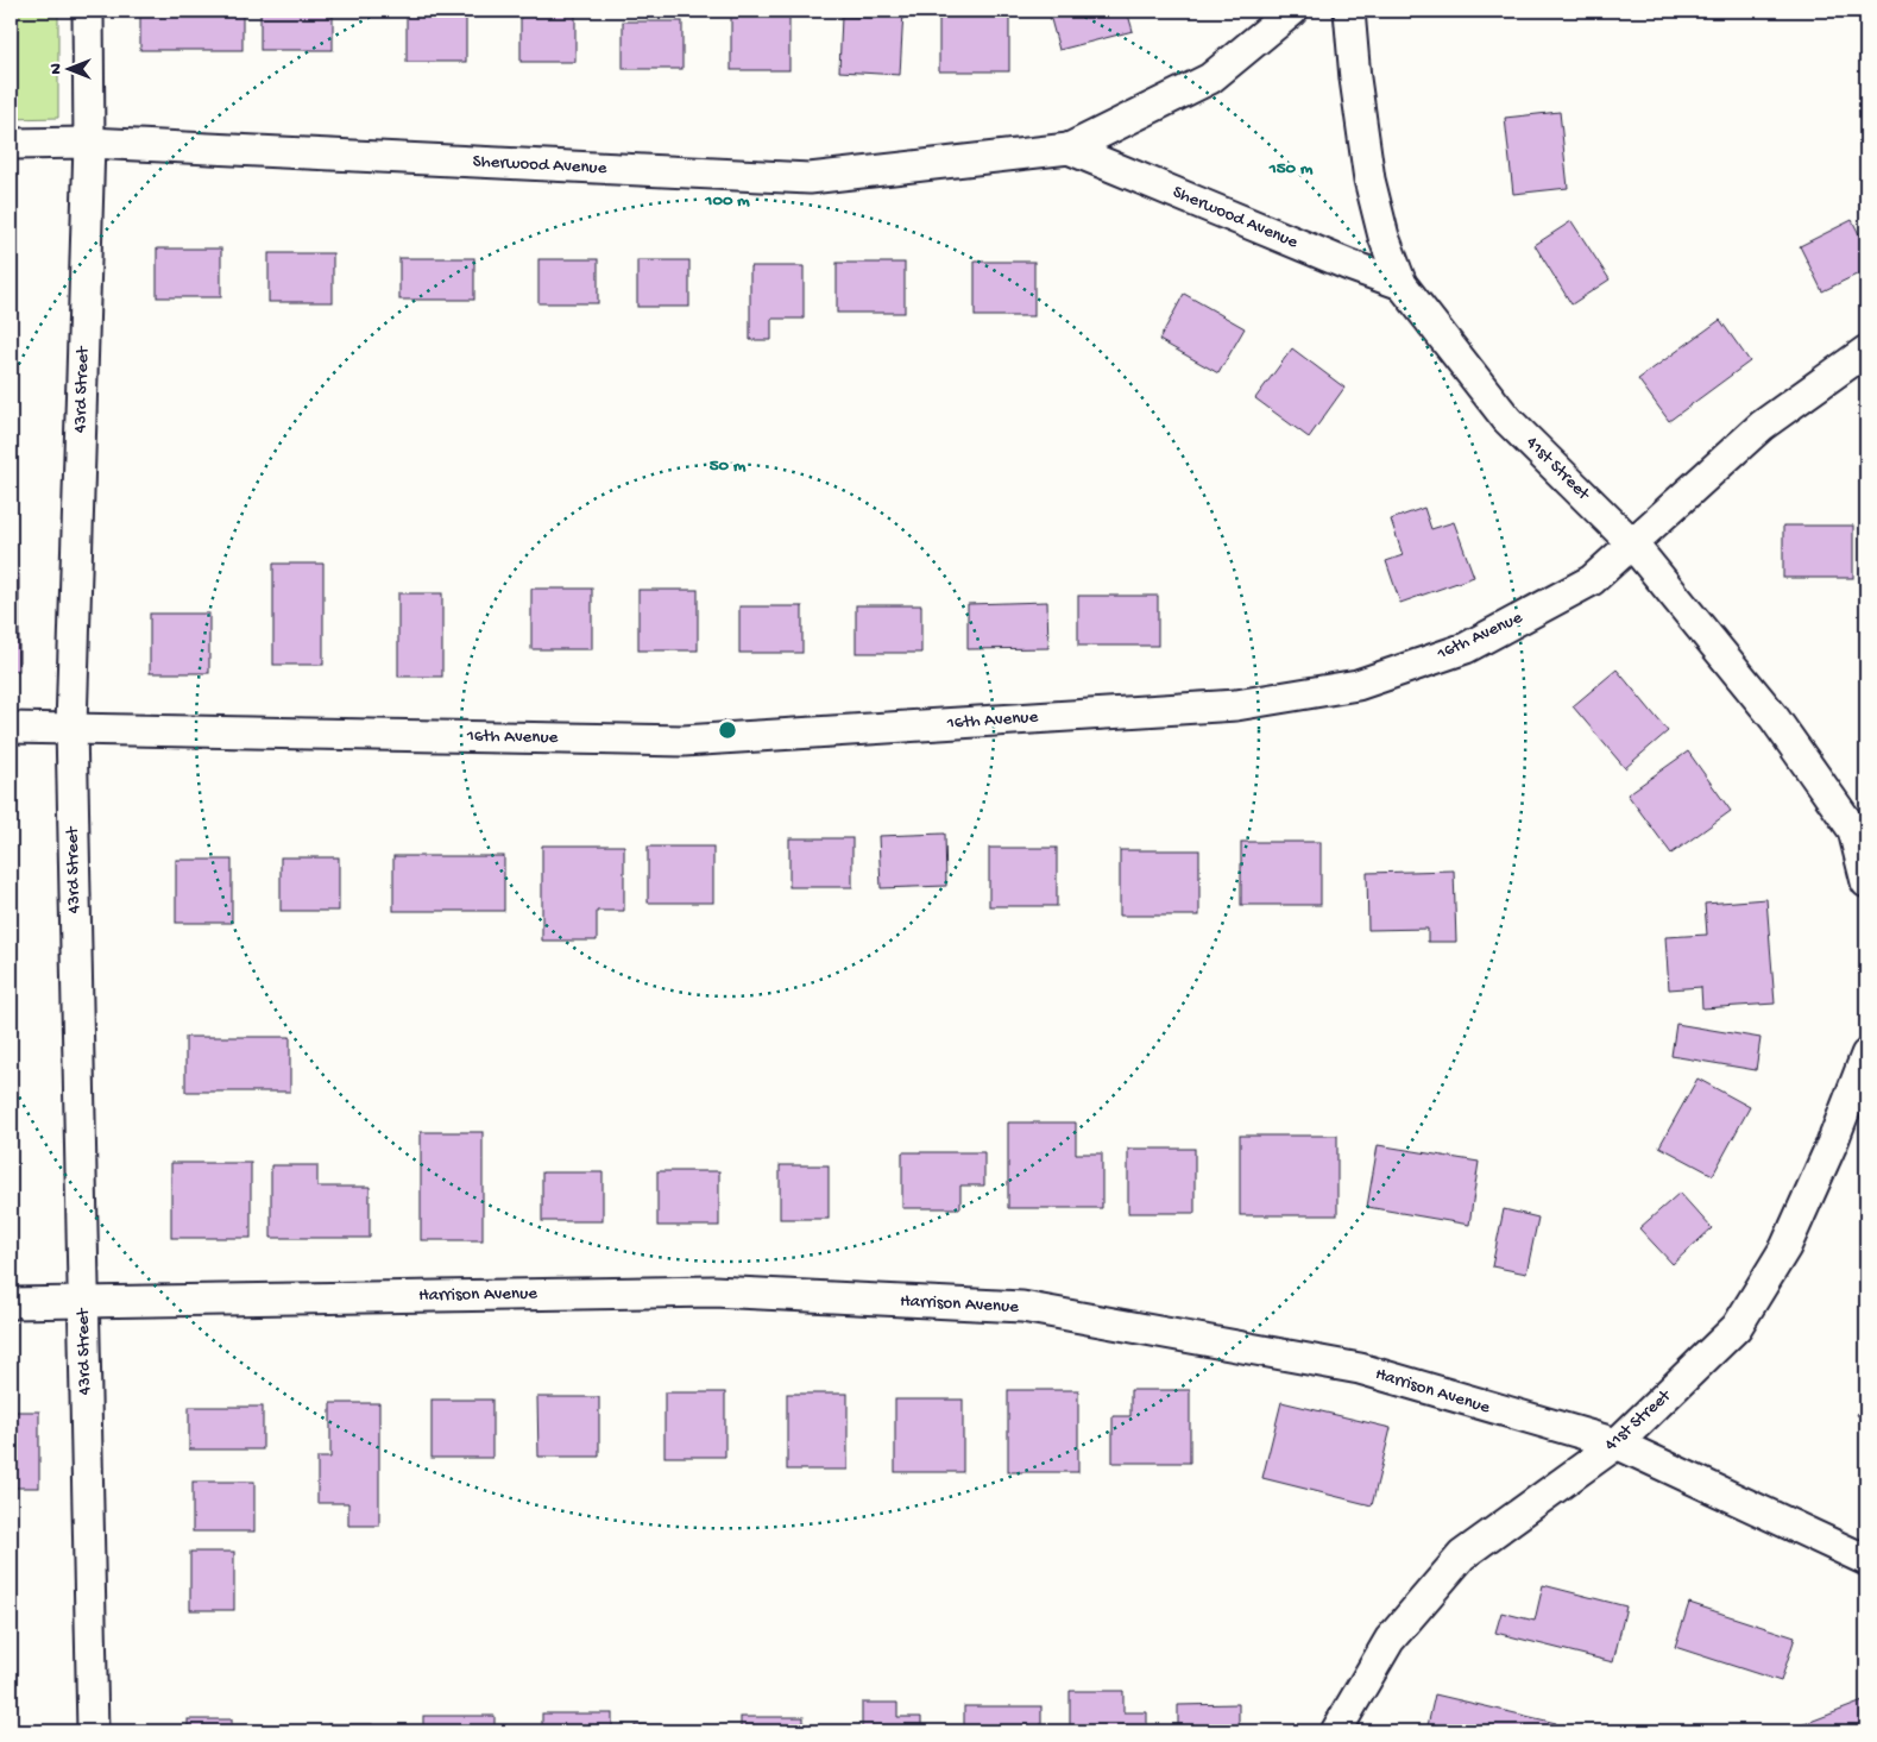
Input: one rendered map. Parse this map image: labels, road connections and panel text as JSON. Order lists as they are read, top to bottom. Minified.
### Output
{"streets":{"street":["Sherwood Avenue","43rd Street","41st Street","16th Avenue","Harrison Avenue"]},"crossings":[["Sherwood Avenue","43rd Street"],["Sherwood Avenue","41st Street"],["43rd Street","16th Avenue"],["43rd Street","Harrison Avenue"],["41st Street","16th Avenue"],["41st Street","Harrison Avenue"]],"north":"left","rings":["150 m","100 m","50 m"]}
